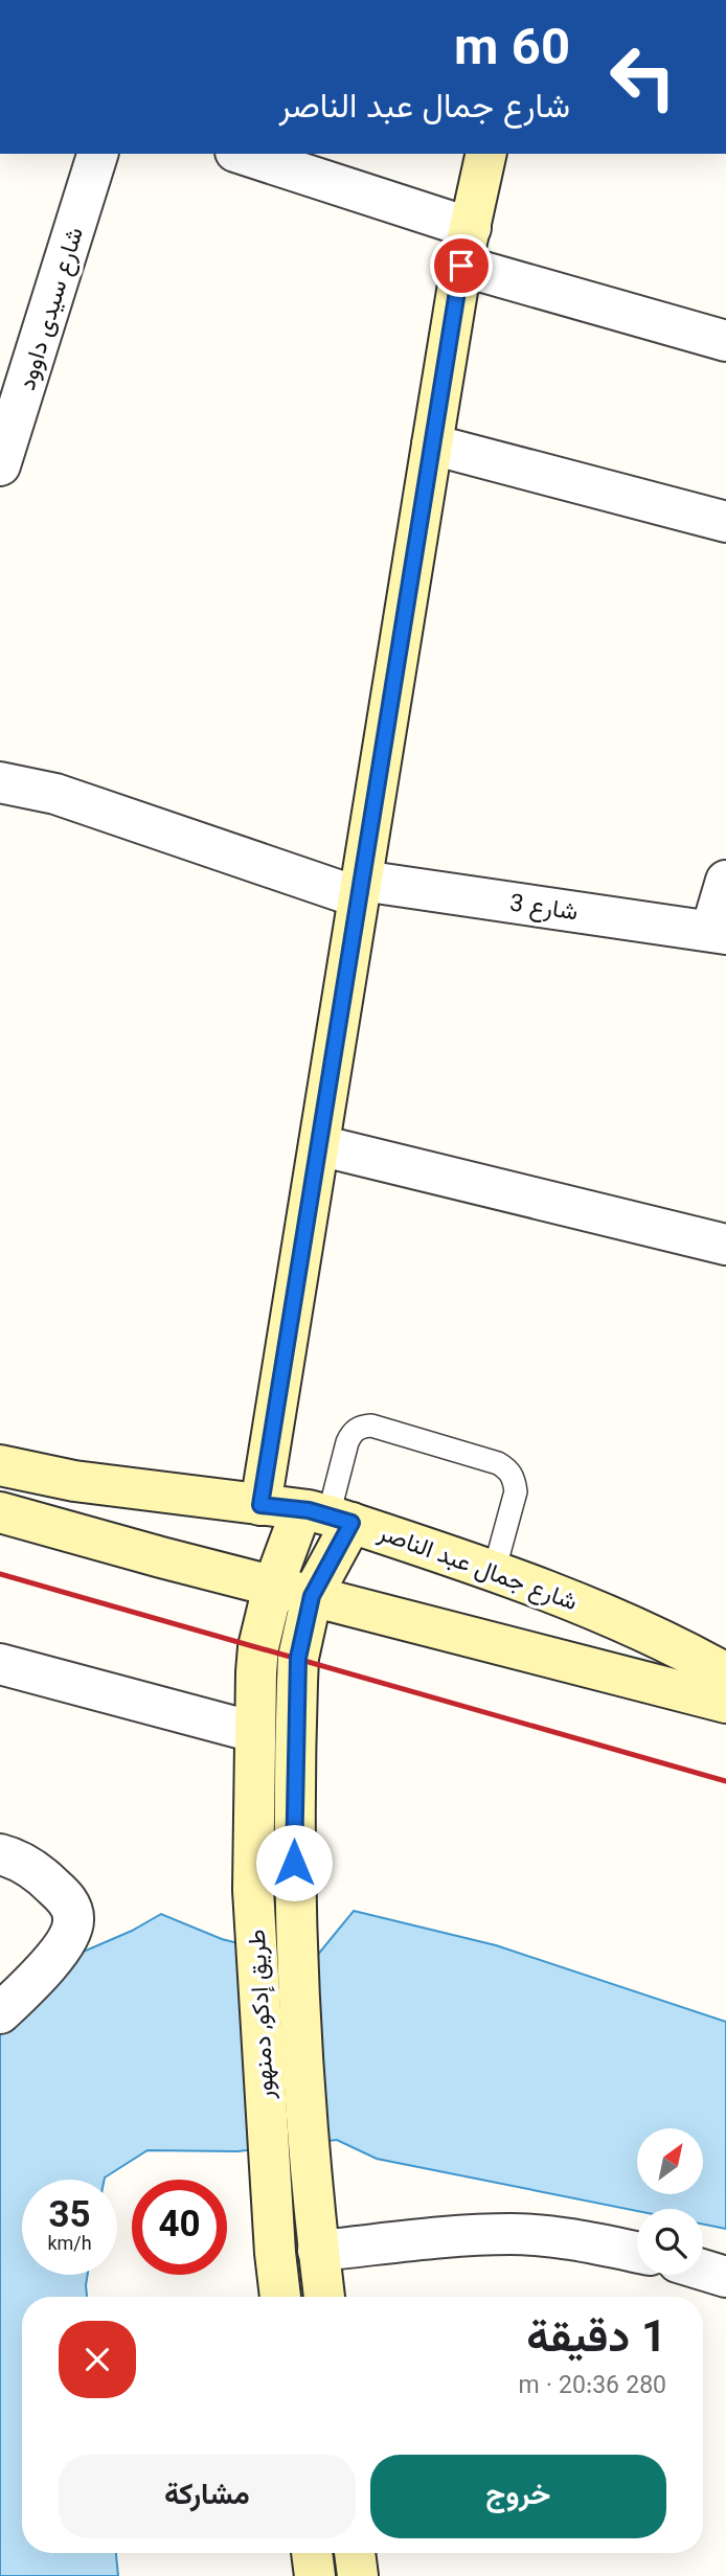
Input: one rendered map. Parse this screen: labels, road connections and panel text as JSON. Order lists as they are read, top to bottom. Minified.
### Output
{"streets":{"street":["شارع سيدى داوود","شارع 3","شارع جمال عبد الناصر","طريق إدكو, دمنهور"]},"crossings":[["شارع جمال عبد الناصر","طريق إدكو, دمنهور"]],"north":"top right","page":{"turn":["60 m","شارع جمال عبد الناصر"],"speed":"35 km/h","limit":"40","heading":["1 دقيقة","280 m · 20:36"],"buttons":["خروج","مشاركة"]}}
